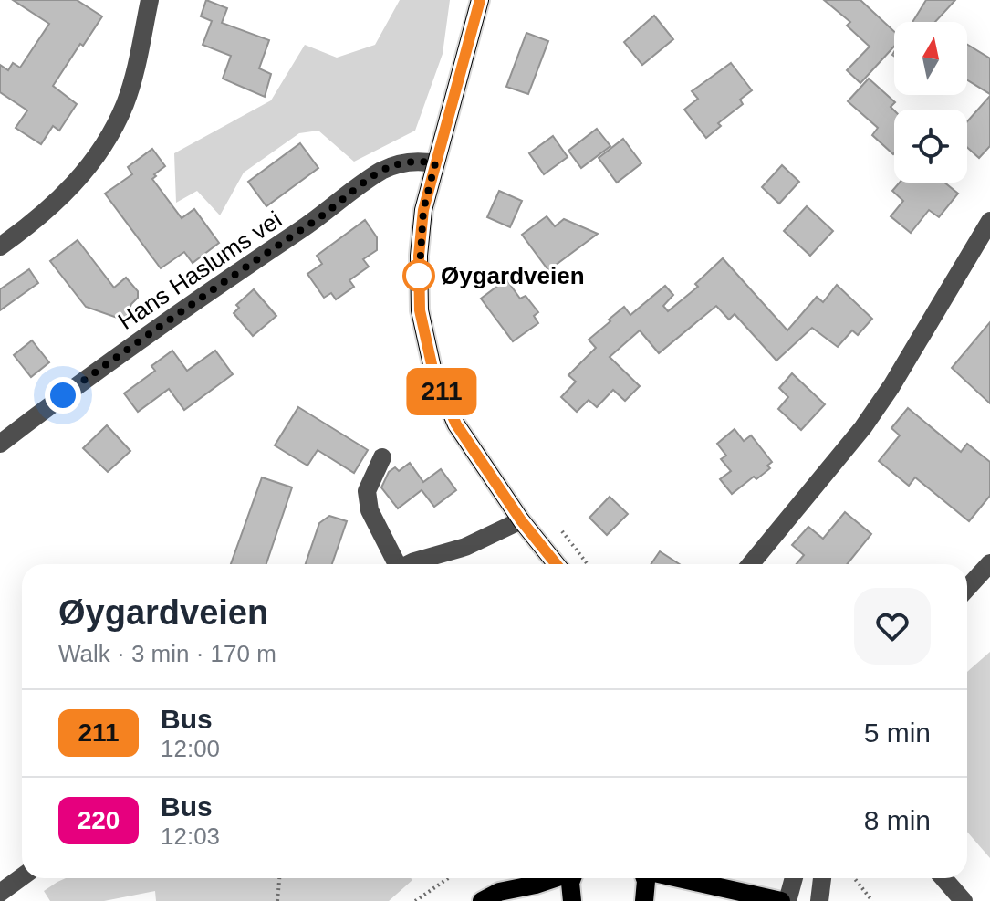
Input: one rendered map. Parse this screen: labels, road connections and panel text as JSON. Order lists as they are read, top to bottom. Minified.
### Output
{"streets":{"street":["Hans Haslums vei"]},"places":["Øygardveien"],"lines":["bus line 211"],"north":"top","page":{"on_map":"211","heading":["Øygardveien","Walk · 3 min · 170 m"],"list":[{"mark":"211","name":"Bus","note":"12:00","value":"5 min"},{"mark":"220","name":"Bus","note":"12:03","value":"8 min"}]}}
